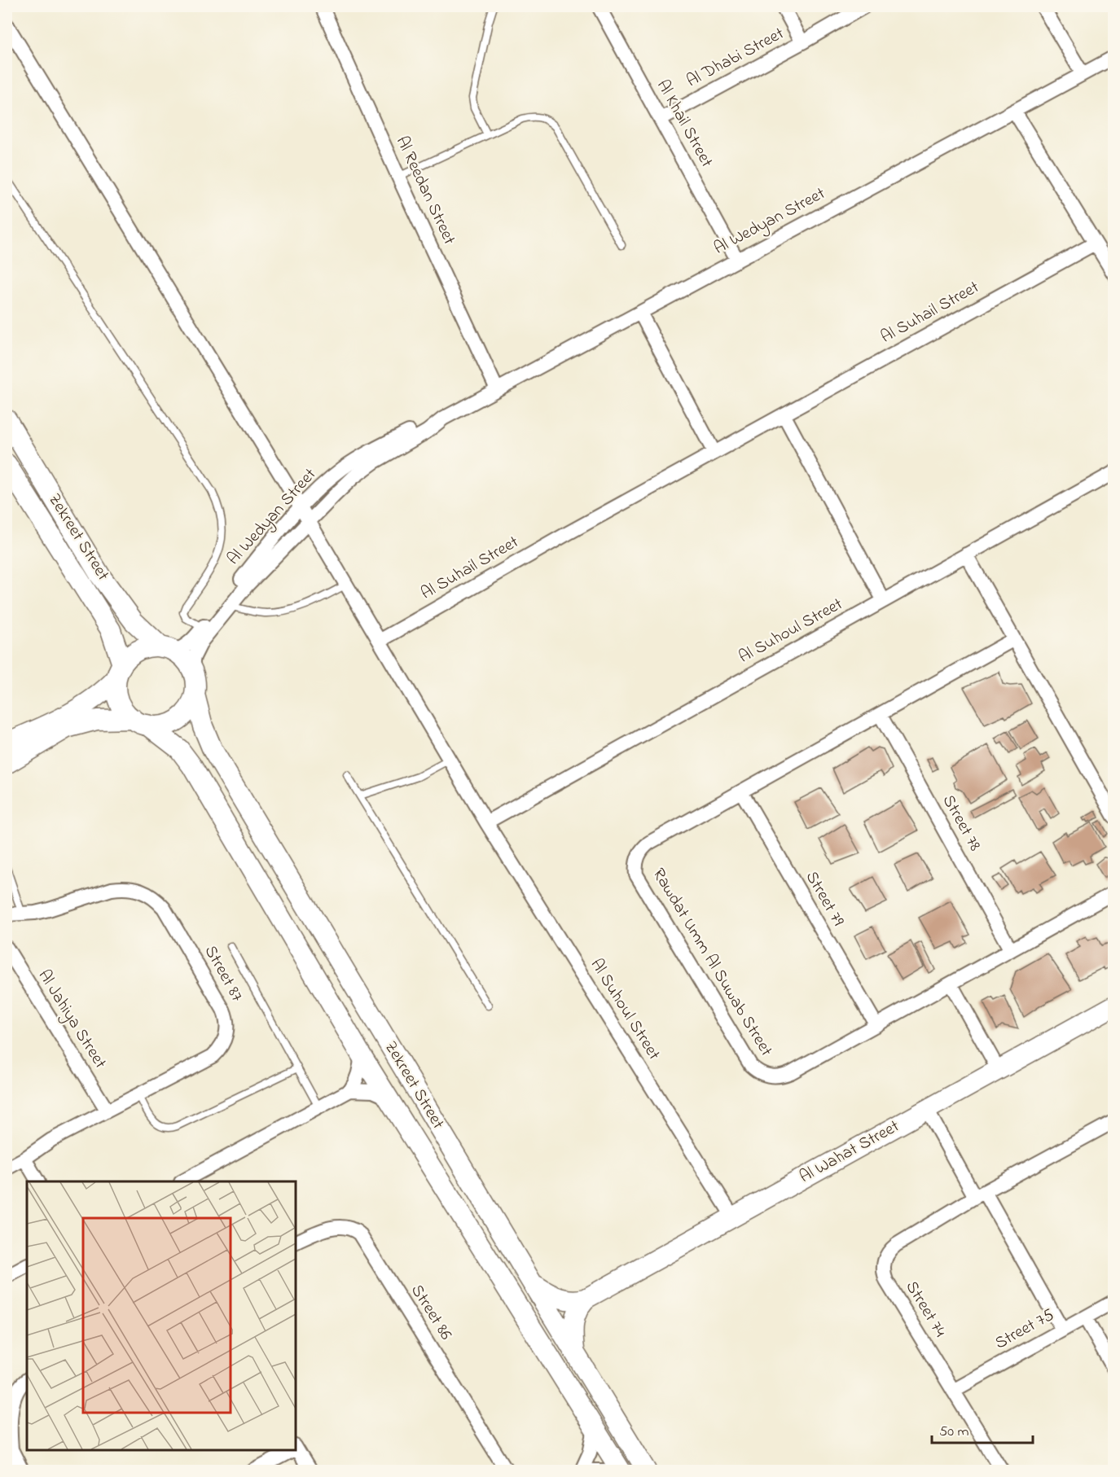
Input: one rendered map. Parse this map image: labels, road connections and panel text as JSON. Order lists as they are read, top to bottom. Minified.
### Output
{"streets":{"street":["Al Dhabi Street","Al Khail Street","Al Reedan Street","Al Wedyan Street","Al Suhail Street","Zekreet Street","Al Suhoul Street","Street 78","Street 79","Rawdat Umm Al Suwab Street","Street 87","Al Jahiya Street","Al Wahat Street","Street 74","Street 86","Street 75"]},"crossings":[["Al Dhabi Street","Al Khail Street"],["Al Khail Street","Al Wedyan Street"],["Al Reedan Street","Al Wedyan Street"],["Al Wedyan Street","Zekreet Street"],["Al Suhail Street","Al Suhoul Street"],["Zekreet Street","Al Wahat Street"],["Al Suhoul Street","Al Wahat Street"],["Street 78","Rawdat Umm Al Suwab Street"],["Street 79","Rawdat Umm Al Suwab Street"],["Street 87","Al Jahiya Street"],["Street 74","Street 75"]],"scale_bar":"50 m"}
